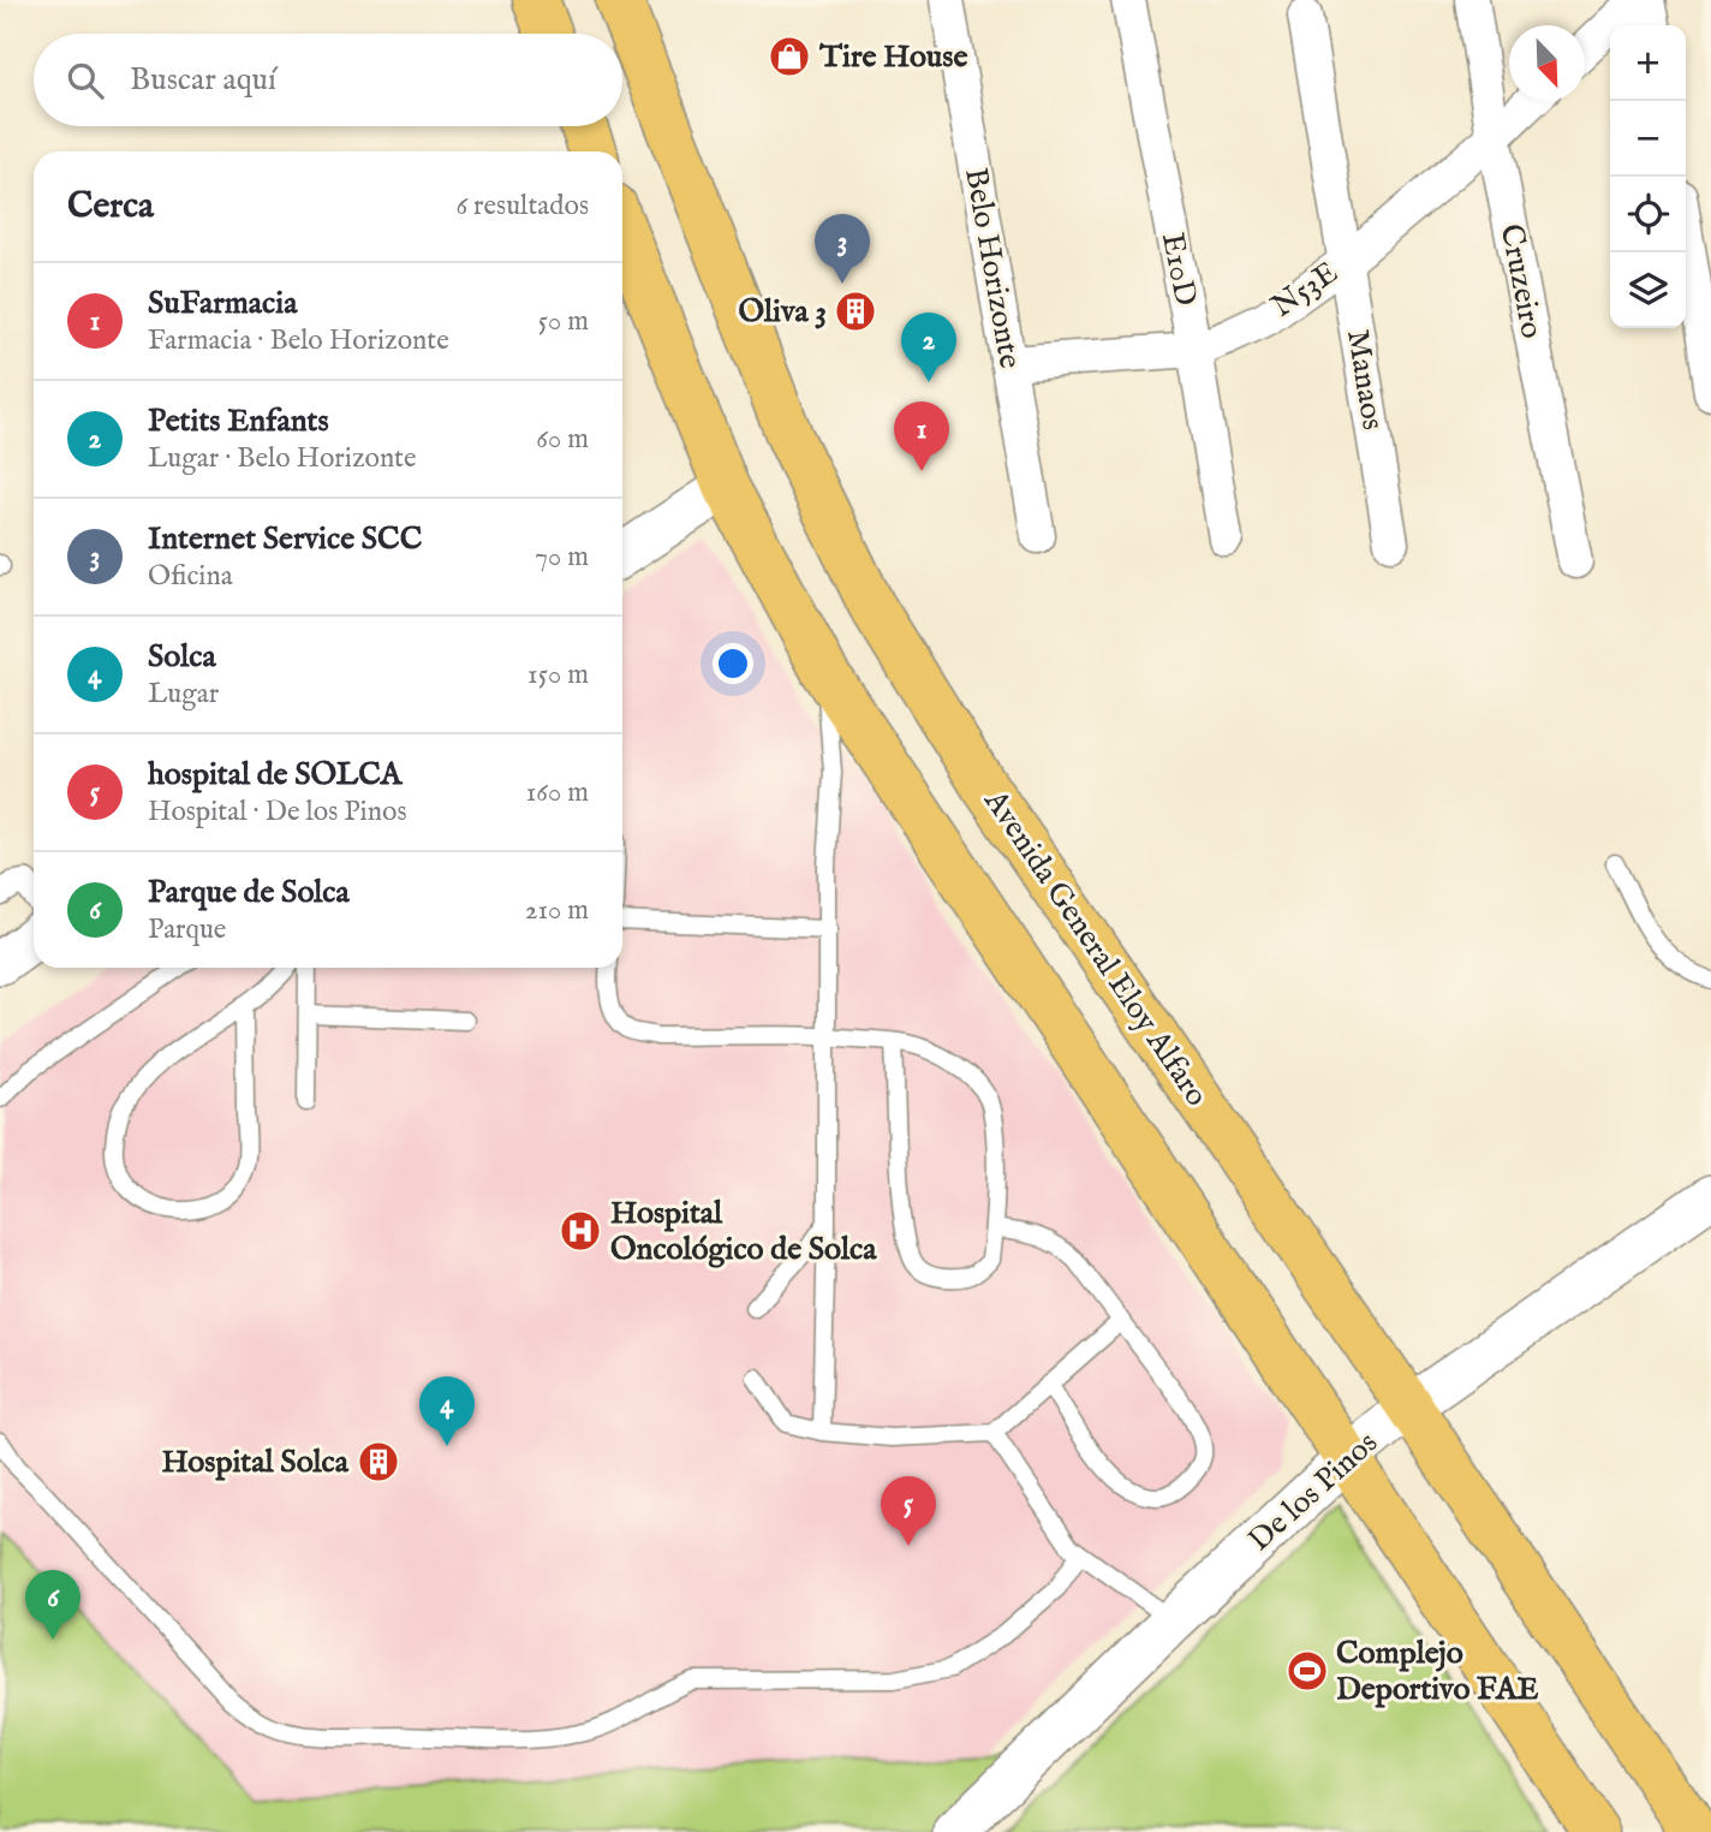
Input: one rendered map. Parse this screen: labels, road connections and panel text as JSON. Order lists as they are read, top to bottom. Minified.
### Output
{"streets":{"main road":["Avenida General Eloy Alfaro"],"street":["Belo Horizonte","E10D","Cruzeiro","N53E","Manaos","De los Pinos"]},"crossings":[["Belo Horizonte","N53E"],["E10D","N53E"],["Cruzeiro","N53E"],["N53E","Manaos"],["Avenida General Eloy Alfaro","De los Pinos"]],"places":{"shop":["Tire House"],"building":["Oliva 3","Hospital Solca"],"hospital":["Hospital Oncológico de Solca"],"sports":["Complejo Deportivo FAE"]},"north":"bottom right","page":{"map_buttons":["+","−"],"search":"Buscar aquí","heading":["Cerca","6 resultados"],"pins":["3","2","1","4","5","6"],"list":[{"mark":"1","name":"SuFarmacia","note":"Farmacia · Belo Horizonte","value":"50 m"},{"mark":"2","name":"Petits Enfants","note":"Lugar · Belo Horizonte","value":"60 m"},{"mark":"3","name":"Internet Service SCC","note":"Oficina","value":"70 m"},{"mark":"4","name":"Solca","note":"Lugar","value":"150 m"},{"mark":"5","name":"hospital de SOLCA","note":"Hospital · De los Pinos","value":"160 m"},{"mark":"6","name":"Parque de Solca","note":"Parque","value":"210 m"}]}}
